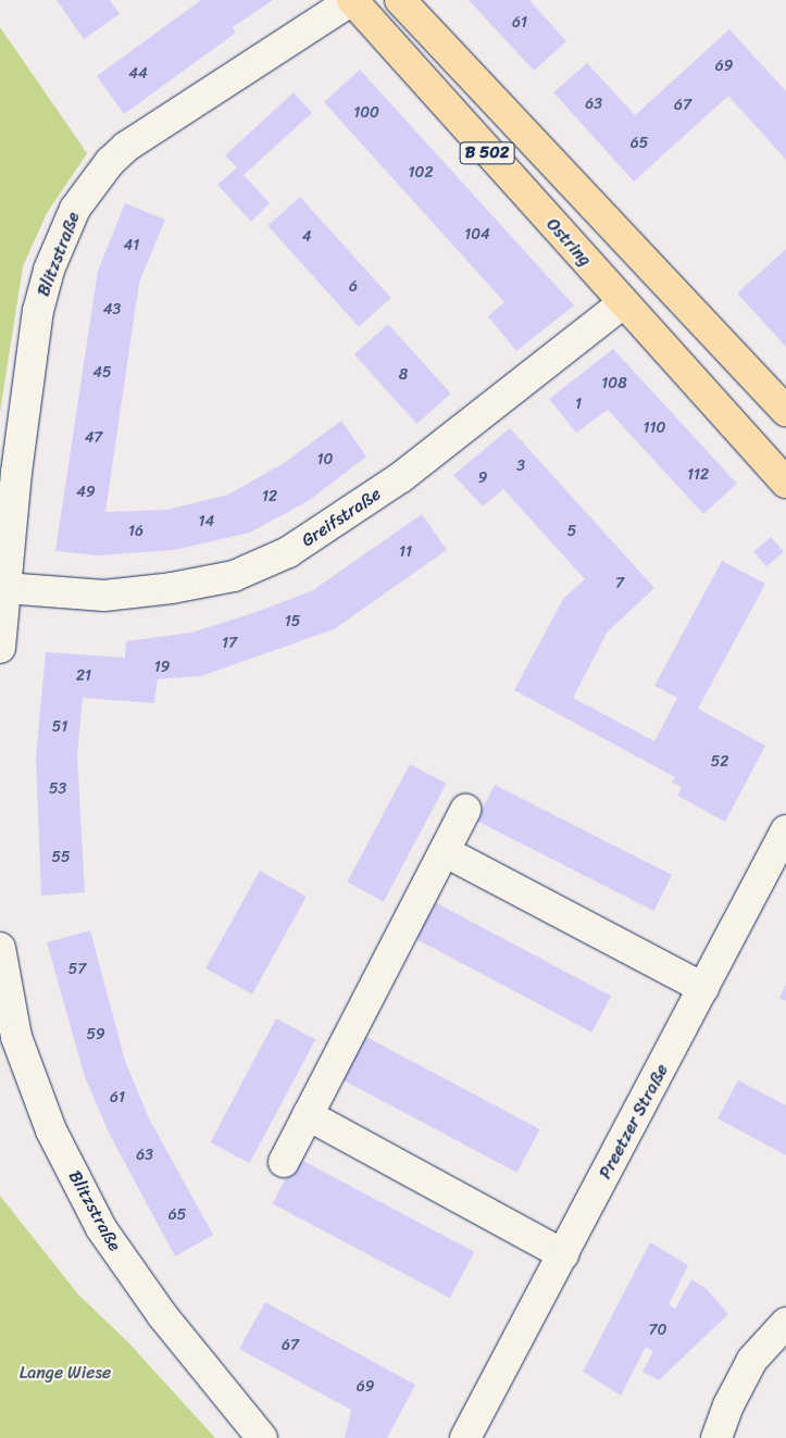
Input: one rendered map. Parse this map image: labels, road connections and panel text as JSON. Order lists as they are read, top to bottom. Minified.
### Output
{"streets":{"main road":["B 502","Ostring"],"street":["Blitzstraße","Greifstraße","Preetzer Straße"]},"crossings":[["Ostring","Blitzstraße"],["Ostring","Greifstraße"],["Blitzstraße","Greifstraße"]],"parks":["Lange Wiese"],"house_numbers":["61","69","44","63","67","100","65","102","104","4","41","6","43","45","8","108","1","110","47","10","3","112","9","49","12","14","16","5","11","7","15","17","19","21","51","52","53","55","57","59","61","63","65","70","67","69"]}
